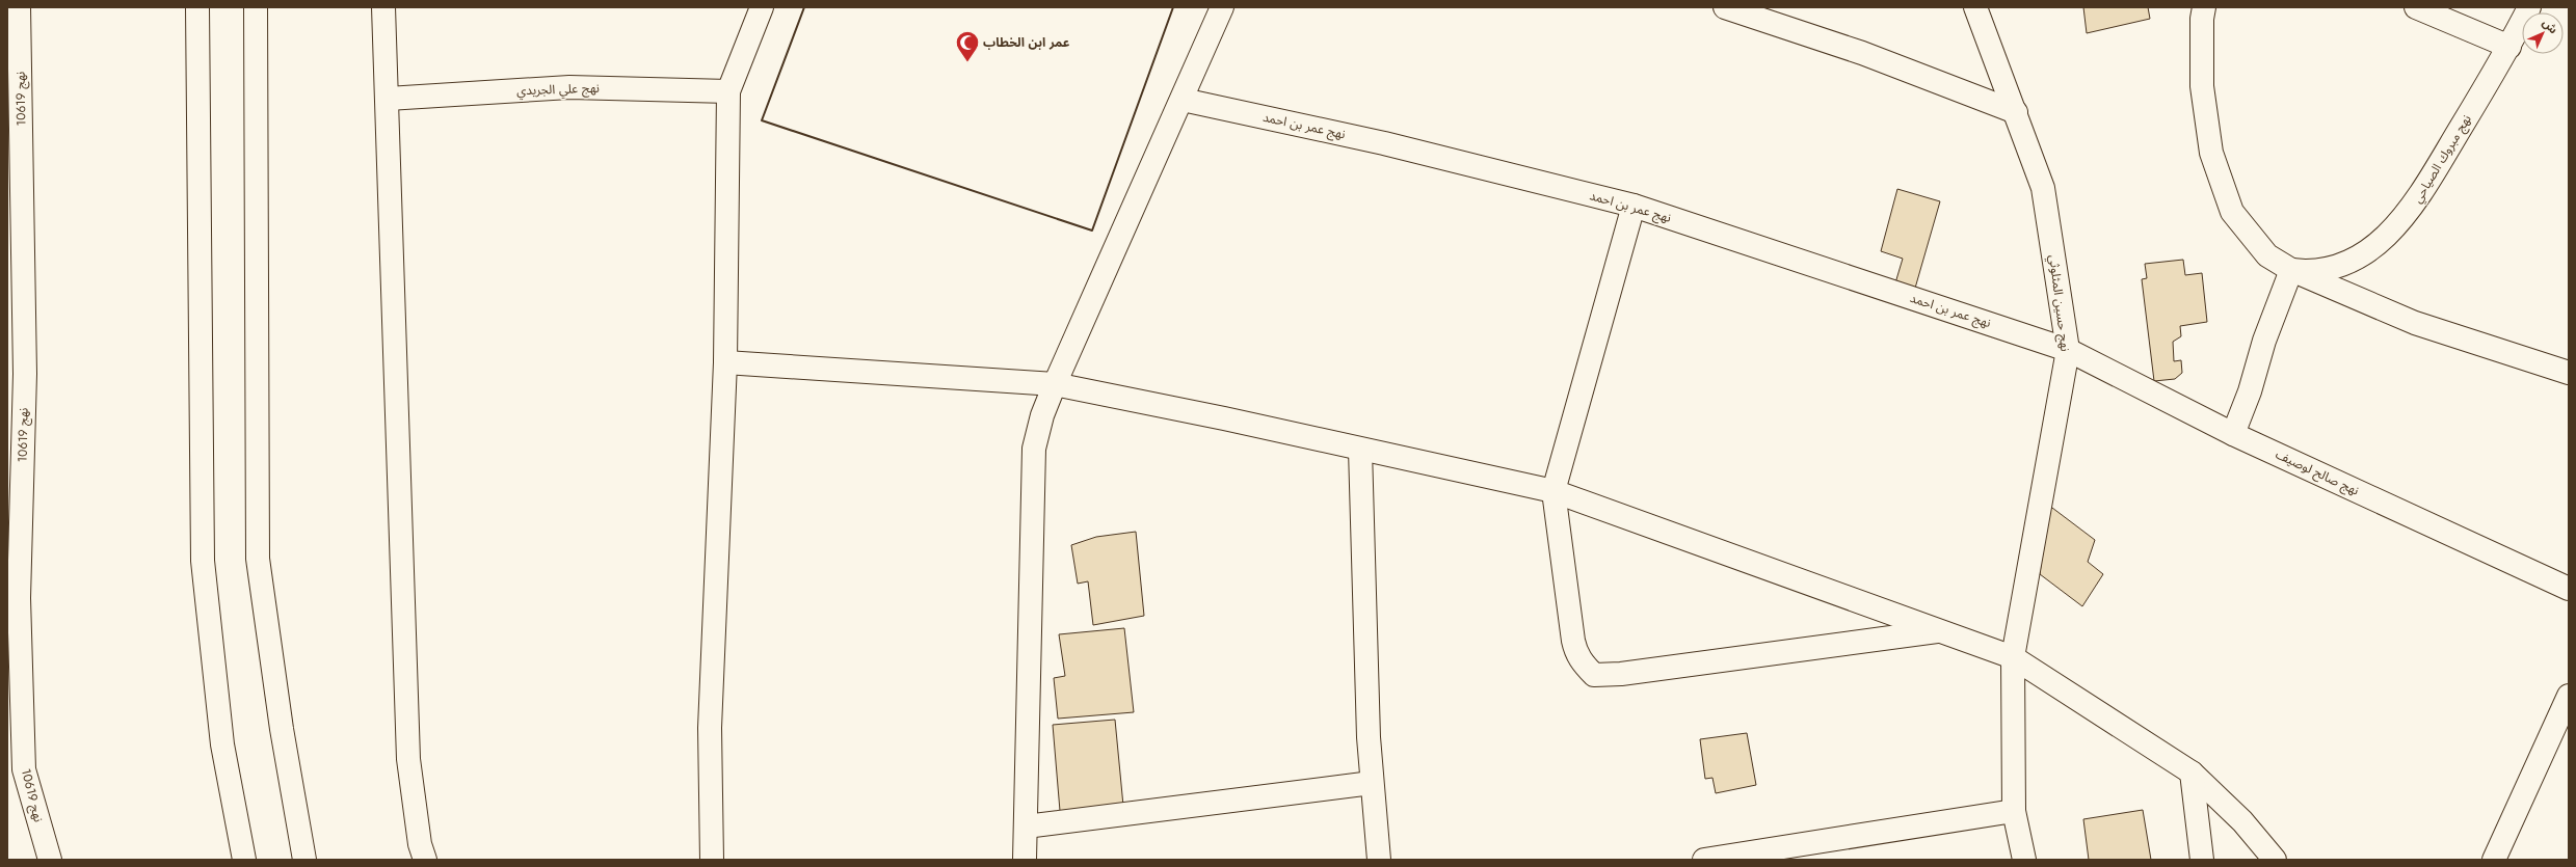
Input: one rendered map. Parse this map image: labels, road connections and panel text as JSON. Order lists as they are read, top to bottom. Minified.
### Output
{"streets":{"main road":["نهج علي الجريدي","نهج 10619","نهج عمر بن احمد","نهج مبروك الصياحي","نهج حسين المثلوثي","نهج صالح لوصيف"]},"crossings":[["نهج عمر بن احمد","نهج حسين المثلوثي"],["نهج عمر بن احمد","نهج صالح لوصيف"],["نهج حسين المثلوثي","نهج صالح لوصيف"]],"places":{"mosque":["عمر ابن الخطاب"]},"north":"top right"}
